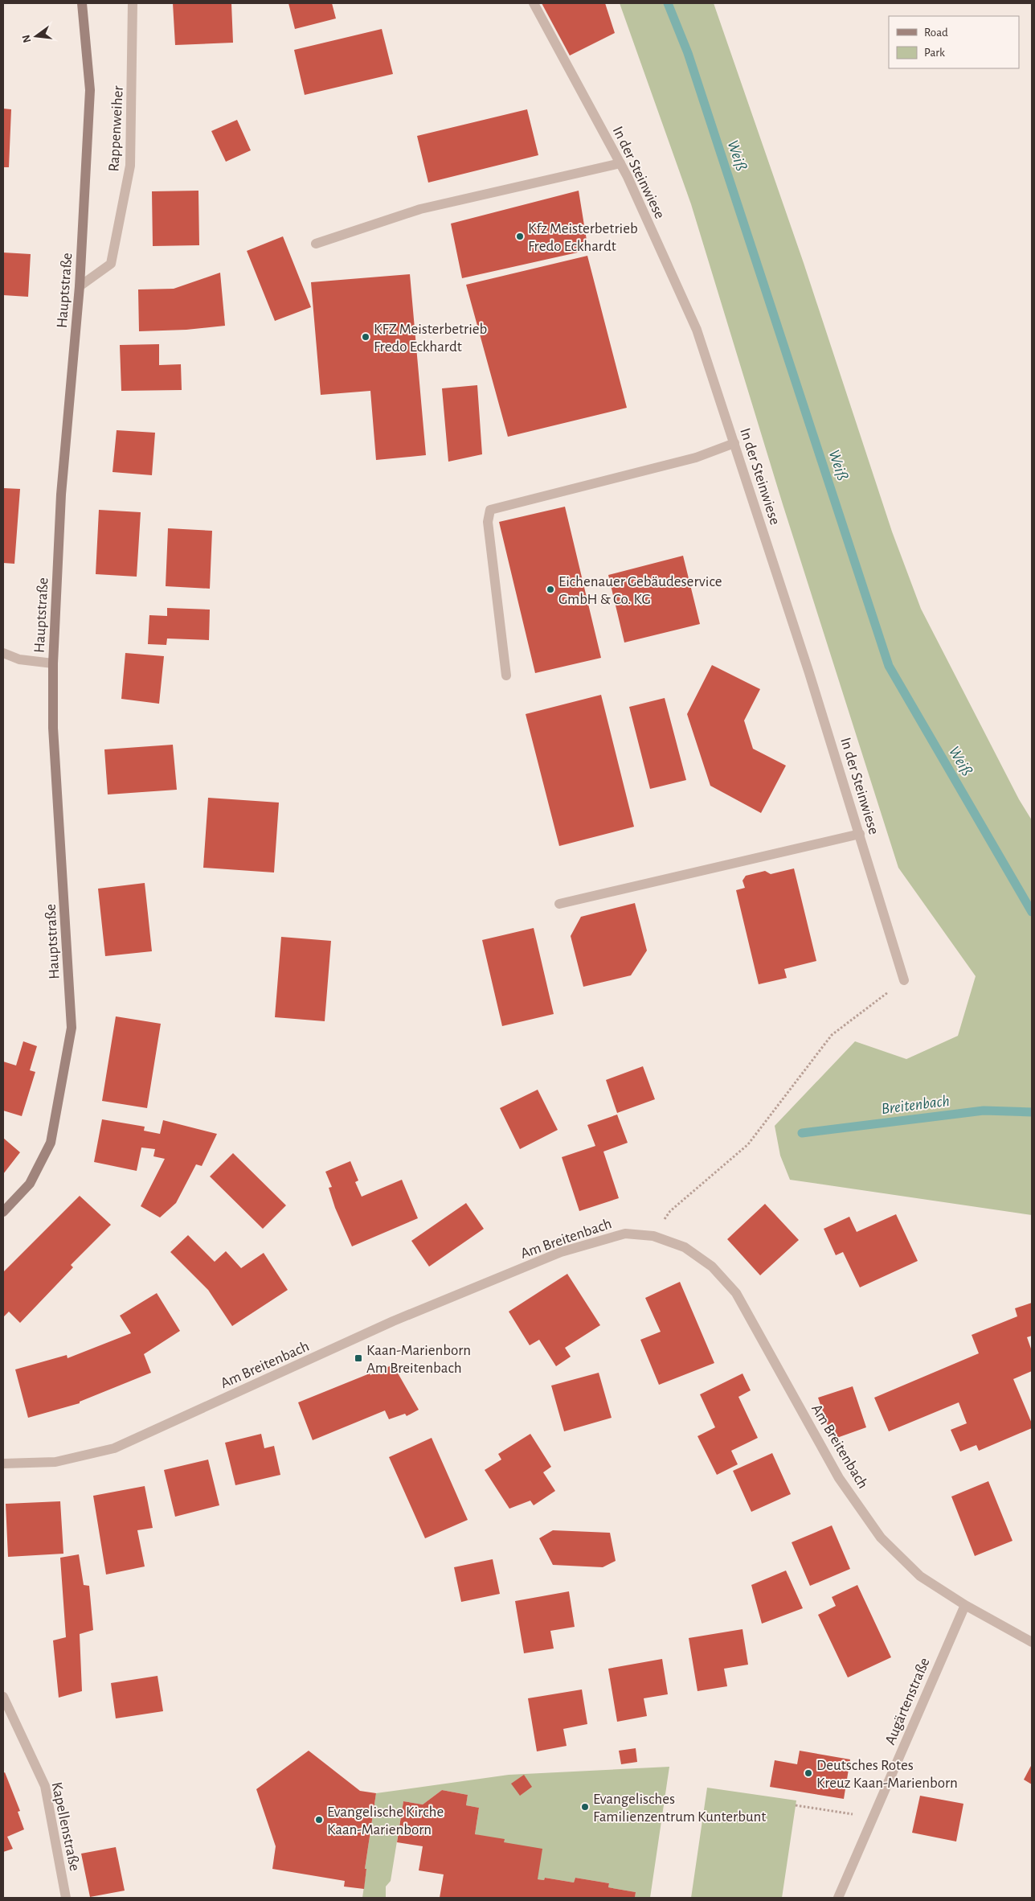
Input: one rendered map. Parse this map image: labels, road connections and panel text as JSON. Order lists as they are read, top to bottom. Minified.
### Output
{"streets":{"main road":["Hauptstraße"],"street":["Rappenweiher","In der Steinwiese","Am Breitenbach","Augärtenstraße","Kapellenstraße"]},"crossings":[["Rappenweiher","Hauptstraße"],["Am Breitenbach","Augärtenstraße"]],"water":["Weiß","Breitenbach"],"places":{"other":["Kfz Meisterbetrieb Fredo Eckhardt","KFZ Meisterbetrieb Fredo Eckhardt","Eichenauer Gebäudeservice GmbH & Co. KG","Deutsches Rotes Kreuz Kaan-Marienborn","Evangelisches Familienzentrum Kunterbunt","Evangelische Kirche Kaan-Marienborn"],"transit":["Kaan-Marienborn Am Breitenbach"]},"legend":["Road","Park"],"north":"left"}
